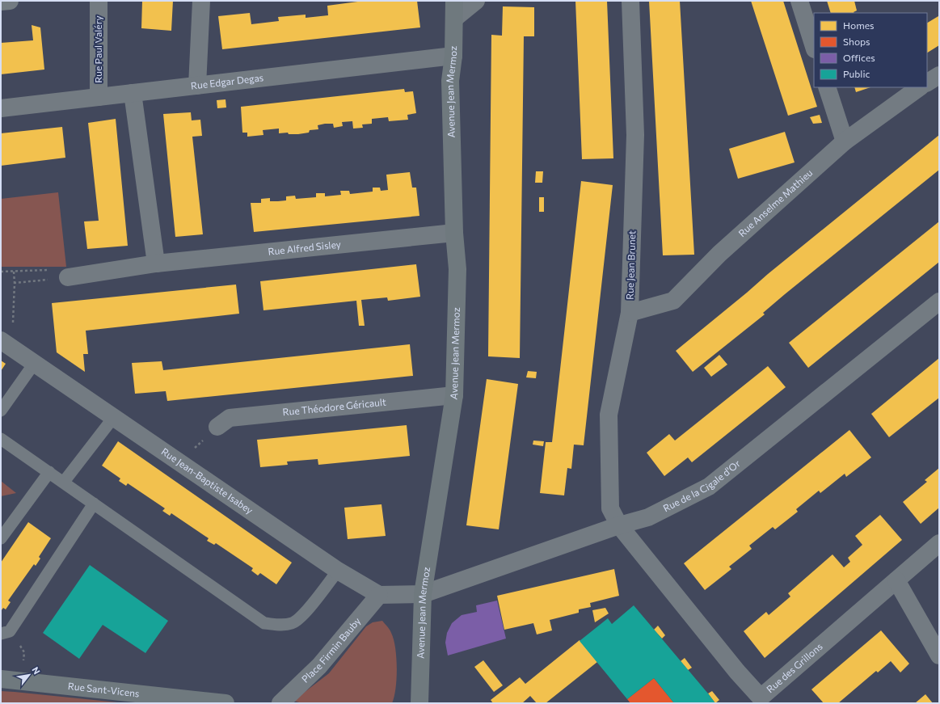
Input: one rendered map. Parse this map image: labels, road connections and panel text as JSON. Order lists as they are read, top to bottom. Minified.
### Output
{"streets":{"street":["Rue Paul Valéry","Rue Edgar Degas","Avenue Jean Mermoz","Rue Anselme Mathieu","Rue Alfred Sisley","Rue Jean Brunet","Rue Théodore Géricault","Rue Jean-Baptiste Isabey","Rue de la Cigale d'Or","Place Firmin Bauby","Rue des Grillons","Rue Sant-Vicens"]},"crossings":[["Rue Paul Valéry","Rue Edgar Degas"],["Rue Edgar Degas","Avenue Jean Mermoz"],["Avenue Jean Mermoz","Rue Alfred Sisley"],["Avenue Jean Mermoz","Rue Théodore Géricault"],["Avenue Jean Mermoz","Rue de la Cigale d'Or"],["Rue Anselme Mathieu","Rue Jean Brunet"],["Rue Jean Brunet","Rue de la Cigale d'Or"],["Rue Jean Brunet","Rue des Grillons"],["Rue Jean-Baptiste Isabey","Place Firmin Bauby"],["Rue de la Cigale d'Or","Rue des Grillons"]],"legend":["Homes","Shops","Offices","Public"],"north":"top right"}
